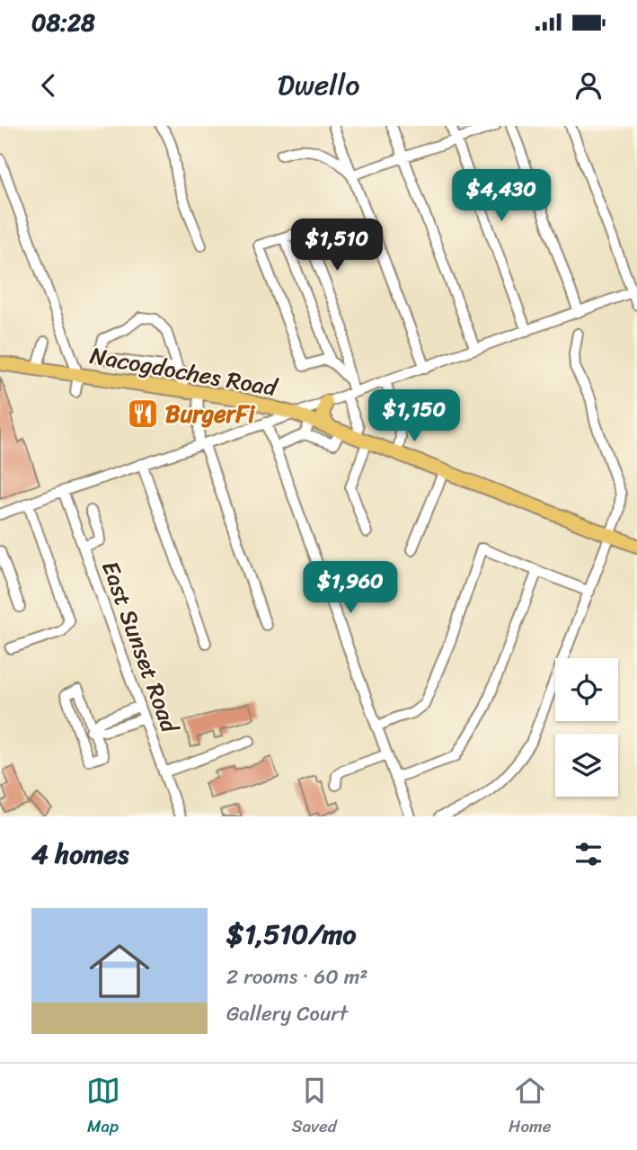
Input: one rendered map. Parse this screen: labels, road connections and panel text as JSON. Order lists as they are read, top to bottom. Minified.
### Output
{"streets":{"main road":["Nacogdoches Road"],"street":["East Sunset Road"]},"places":{"restaurant":["BurgerFi"]},"page":{"status":"08:28","header":"Dwello","price":["$4,430","$1,510","$1,150","$1,960"],"heading":"4 homes","list":[{"name":"$1,510/mo","note":"2 rooms · 60 m² · Gallery Court"}],"tabs":["Map","Saved","Home"]}}
